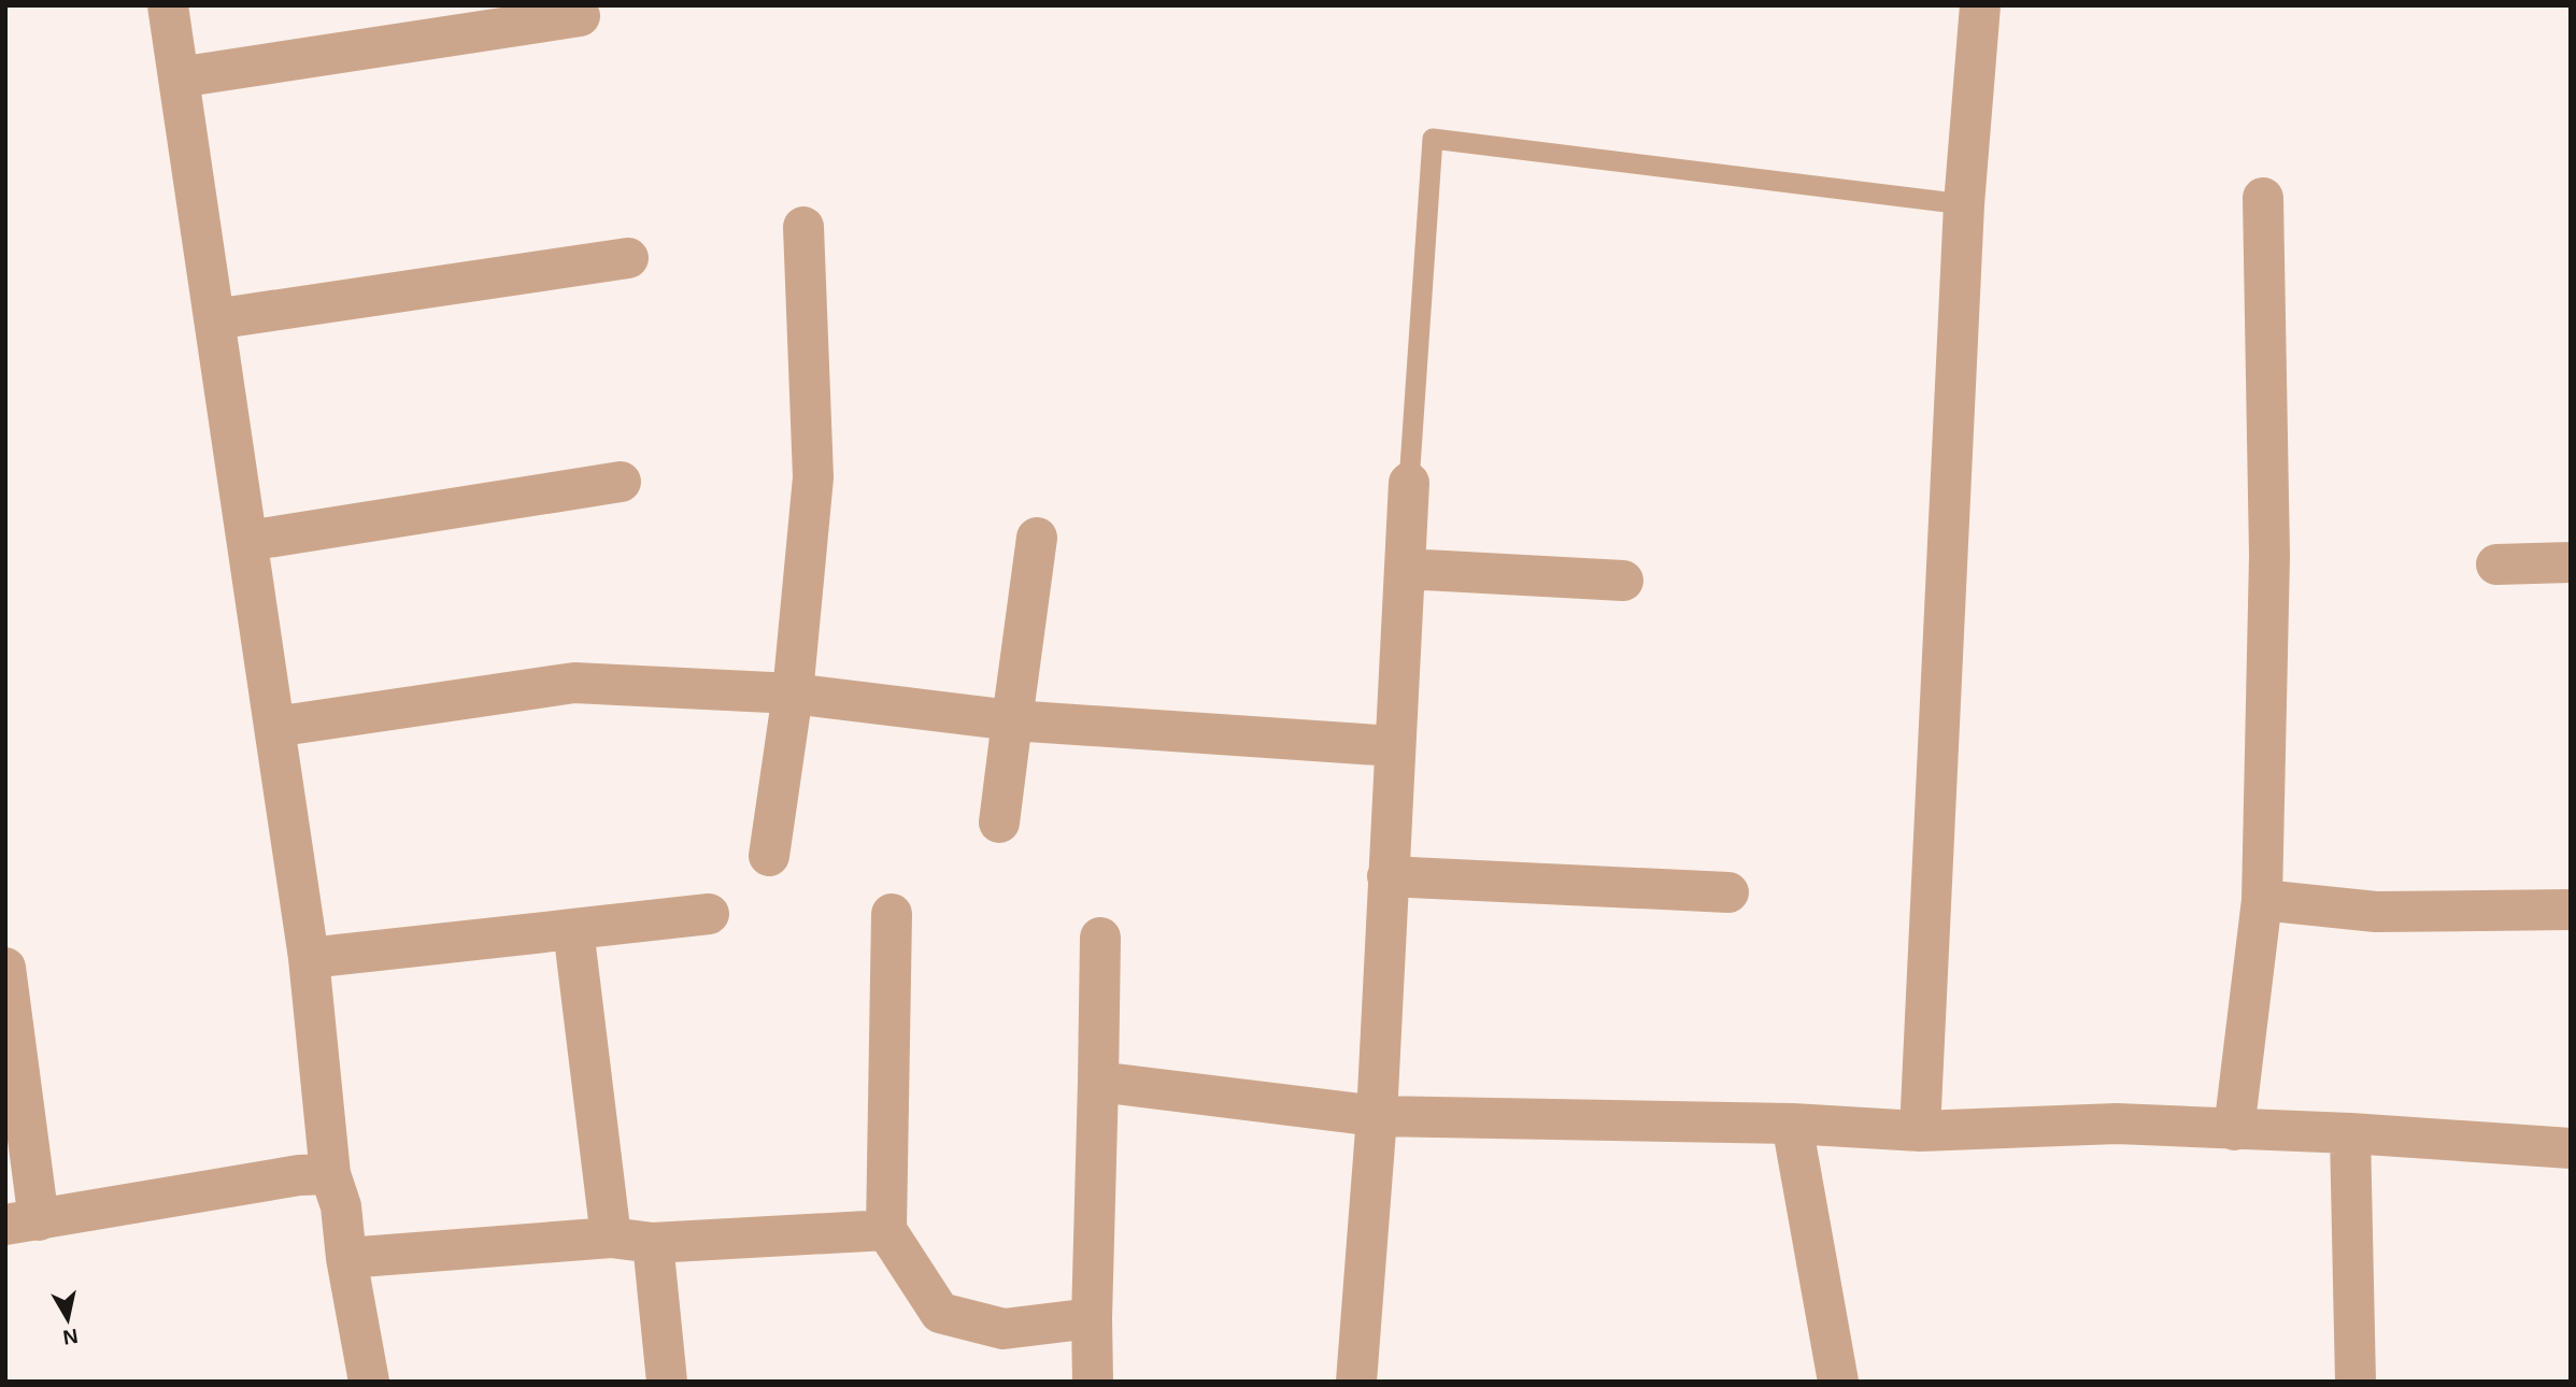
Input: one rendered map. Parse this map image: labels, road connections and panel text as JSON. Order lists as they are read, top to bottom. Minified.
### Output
{"north":"bottom"}
